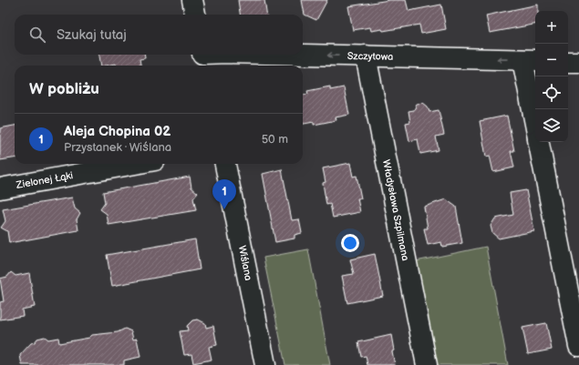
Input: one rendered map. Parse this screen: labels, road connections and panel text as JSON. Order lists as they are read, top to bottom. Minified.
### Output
{"streets":{"street":["Szczytowa","Zielonej Łąki","Władysława Szpilmana","Wiślana"]},"crossings":[["Szczytowa","Władysława Szpilmana"]],"one_way":["Szczytowa"],"page":{"map_buttons":["+","−"],"search":"Szukaj tutaj","heading":"W pobliżu","list":[{"mark":"1","name":"Aleja Chopina 02","note":"Przystanek · Wiślana","value":"50 m"}],"pins":"1"}}
